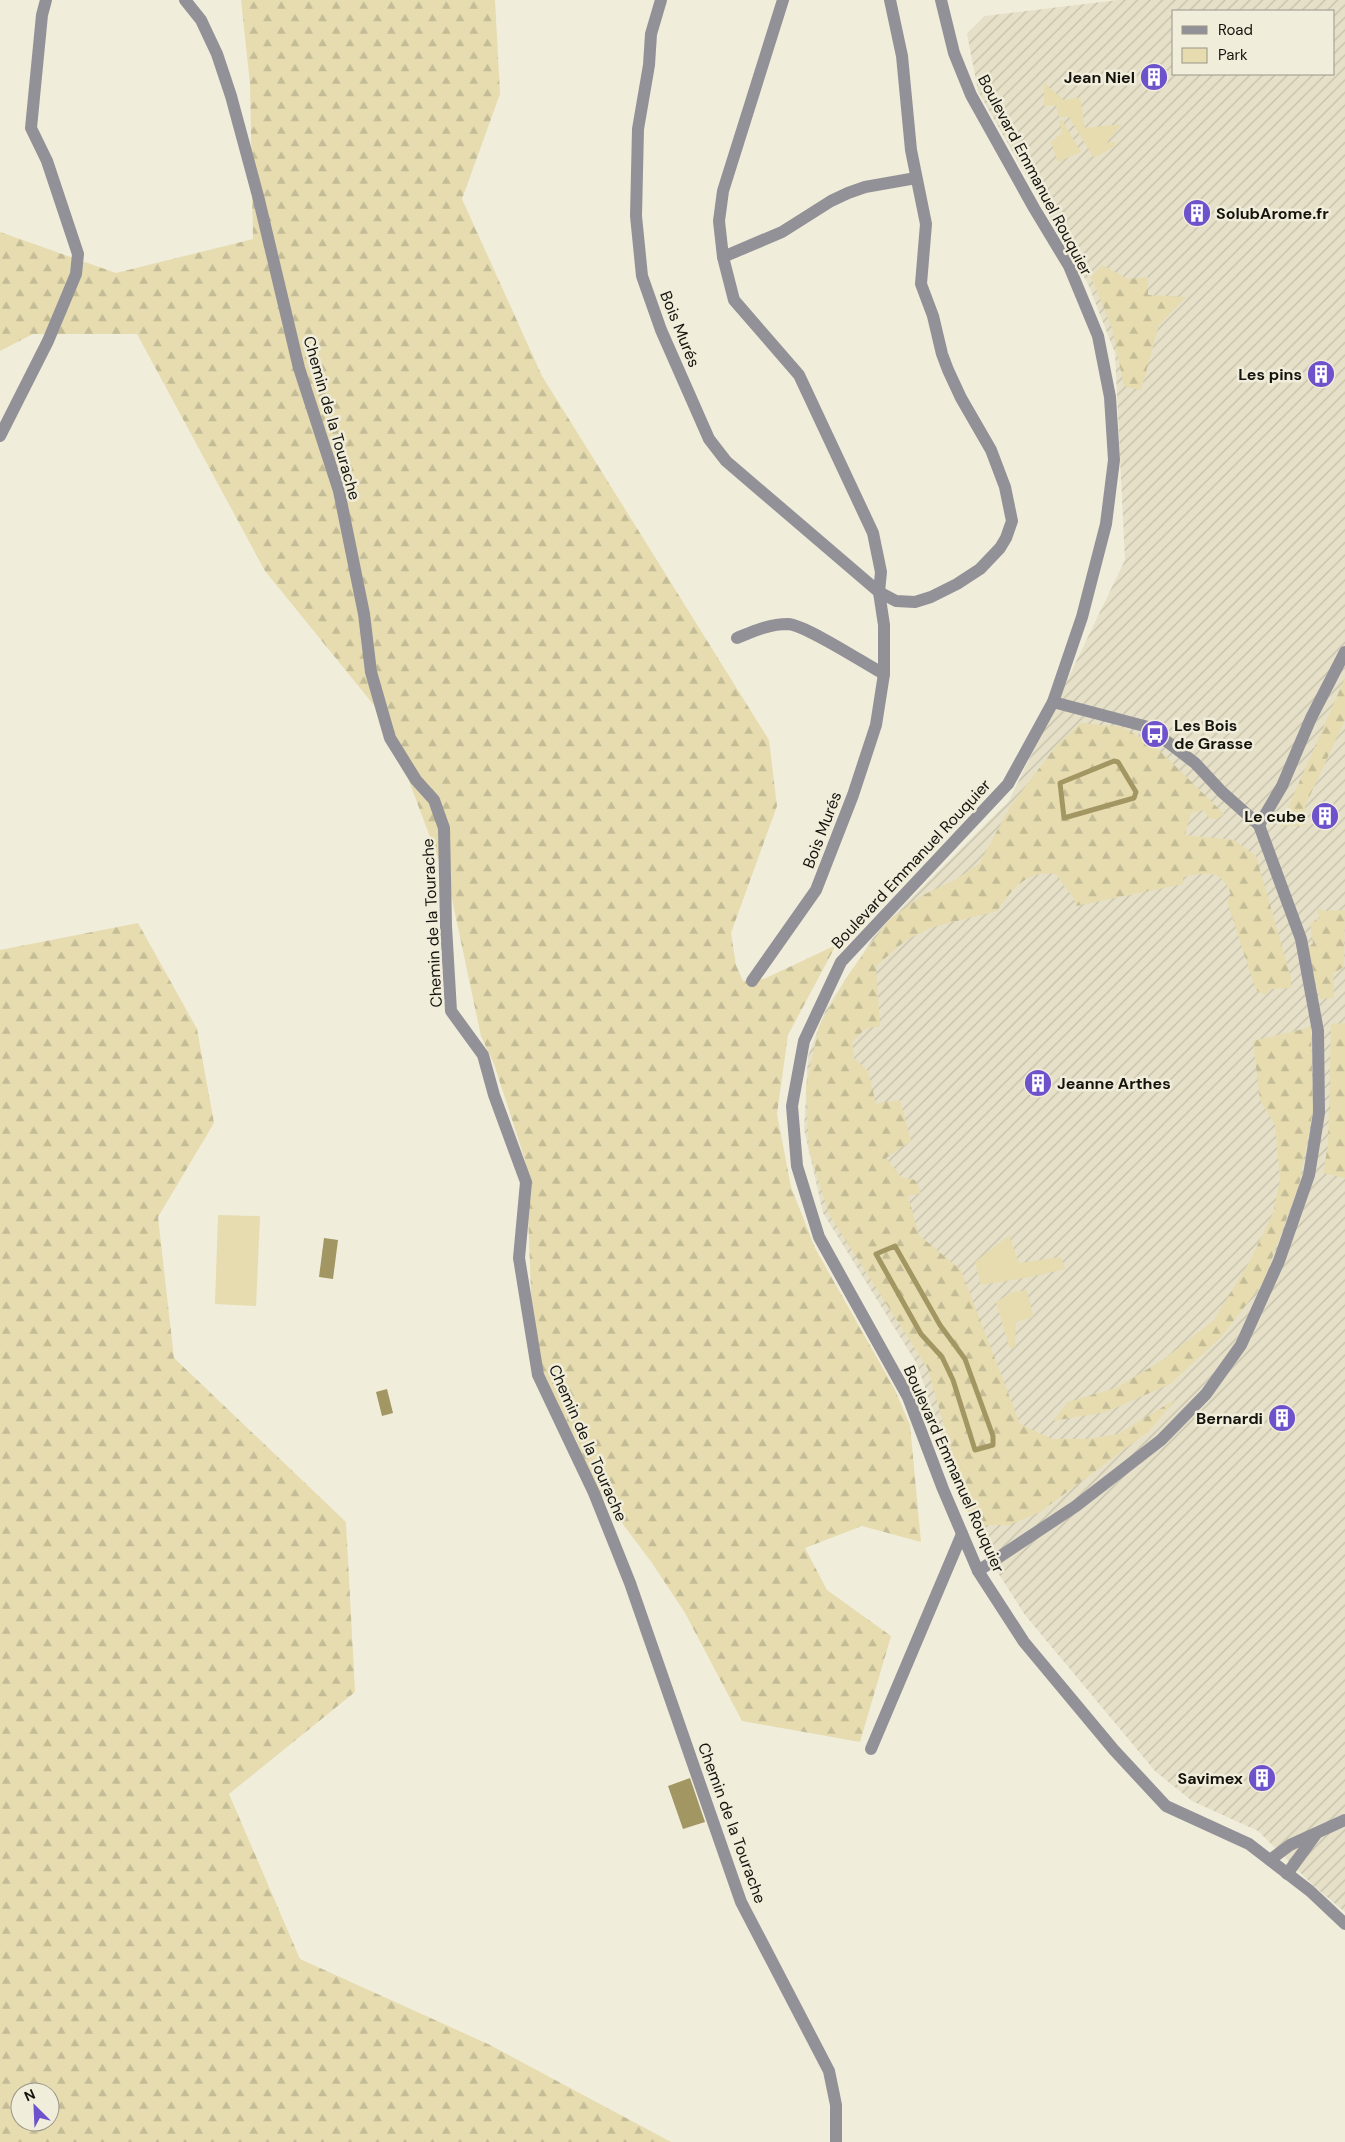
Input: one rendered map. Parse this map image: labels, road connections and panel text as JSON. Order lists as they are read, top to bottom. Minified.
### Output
{"streets":{"street":["Boulevard Emmanuel Rouquier","Bois Murés","Chemin de la Tourache"]},"places":{"building":["Jean Niel","SolubArome.fr","Les pins","Le cube","Jeanne Arthes","Bernardi","Savimex"],"bus stop":["Les Bois de Grasse"]},"legend":["Road","Park"],"north":"top left"}
